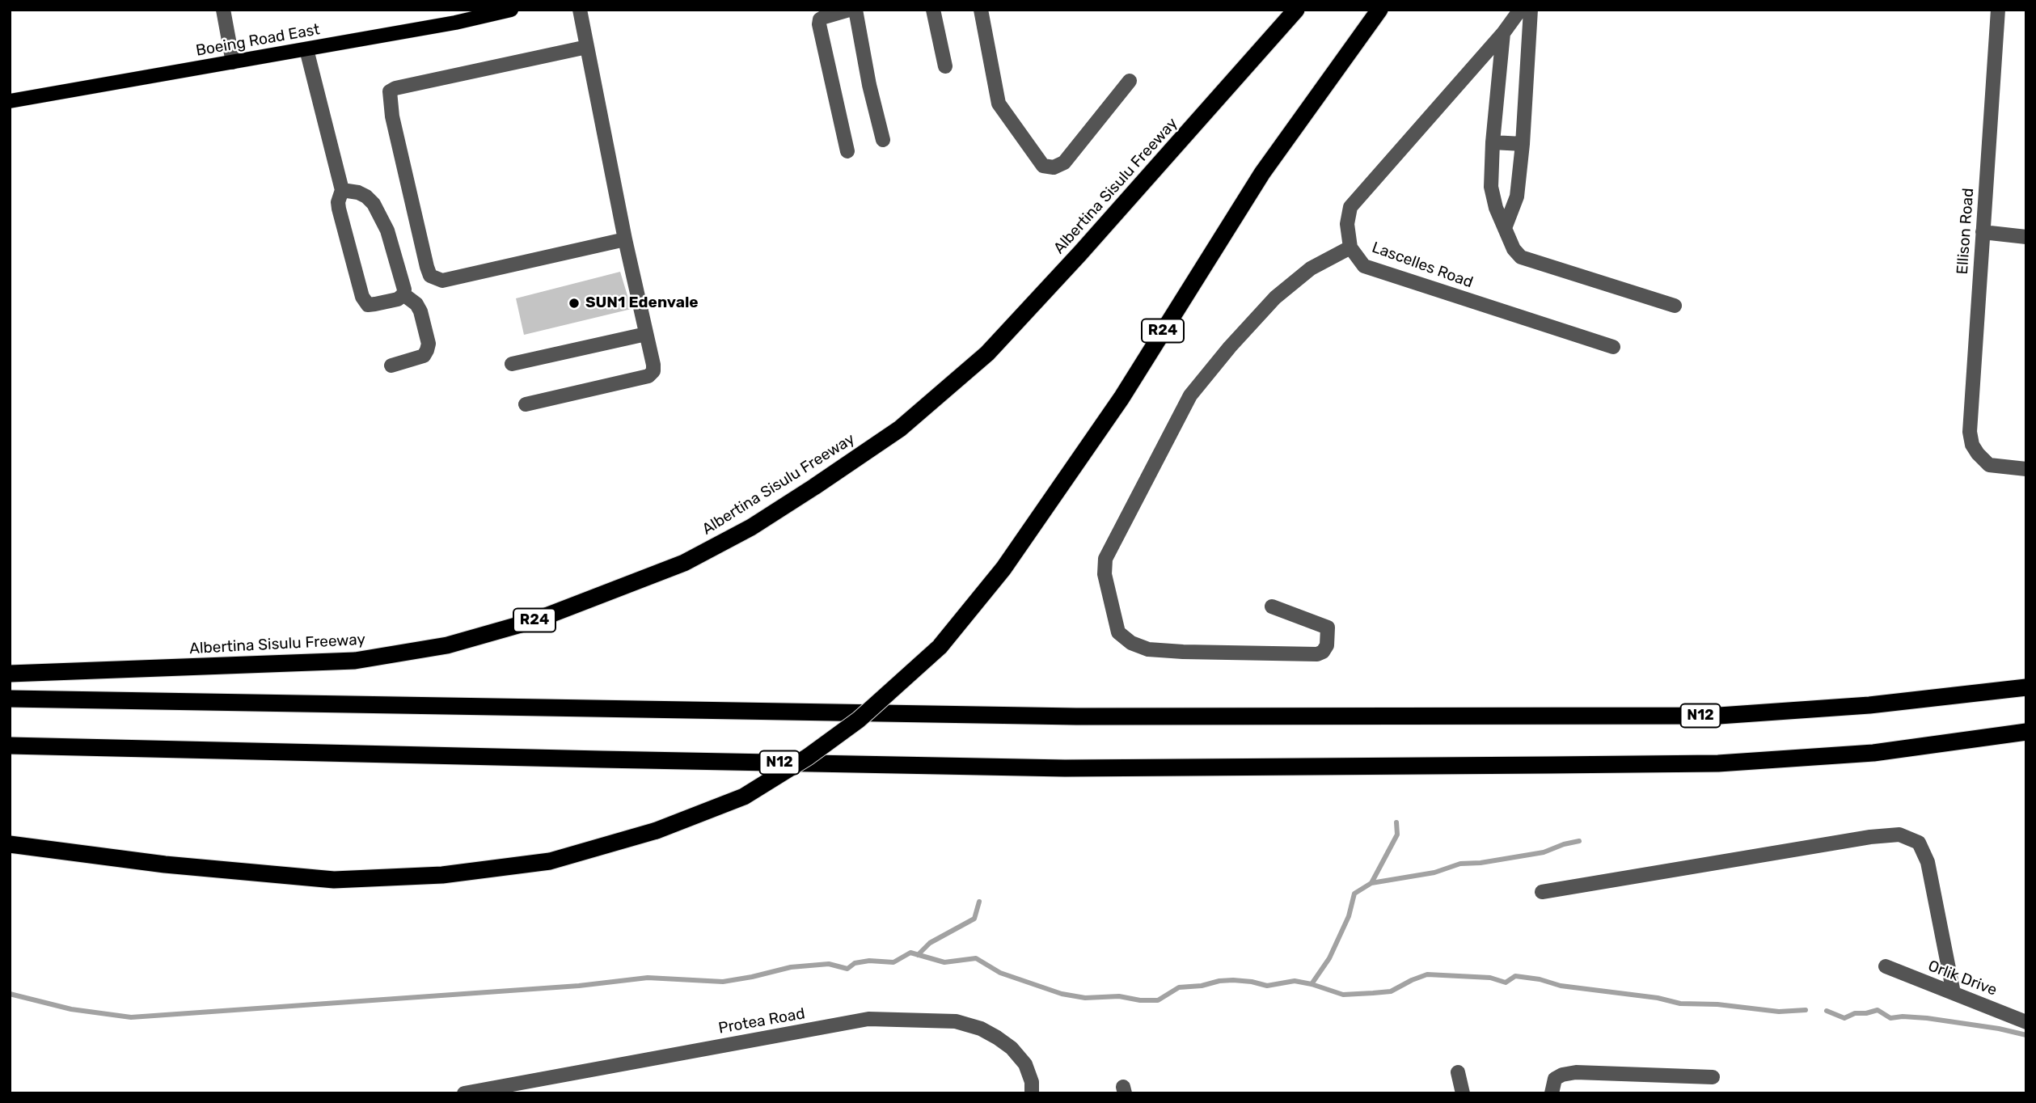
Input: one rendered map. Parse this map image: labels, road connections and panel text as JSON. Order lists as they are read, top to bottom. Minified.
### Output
{"streets":{"highway":["Albertina Sisulu Freeway","R24","N12"],"main road":["Boeing Road East"],"street":["Ellison Road","Lascelles Road","Orlik Drive","Protea Road"]},"places":["SUN1 Edenvale"]}
